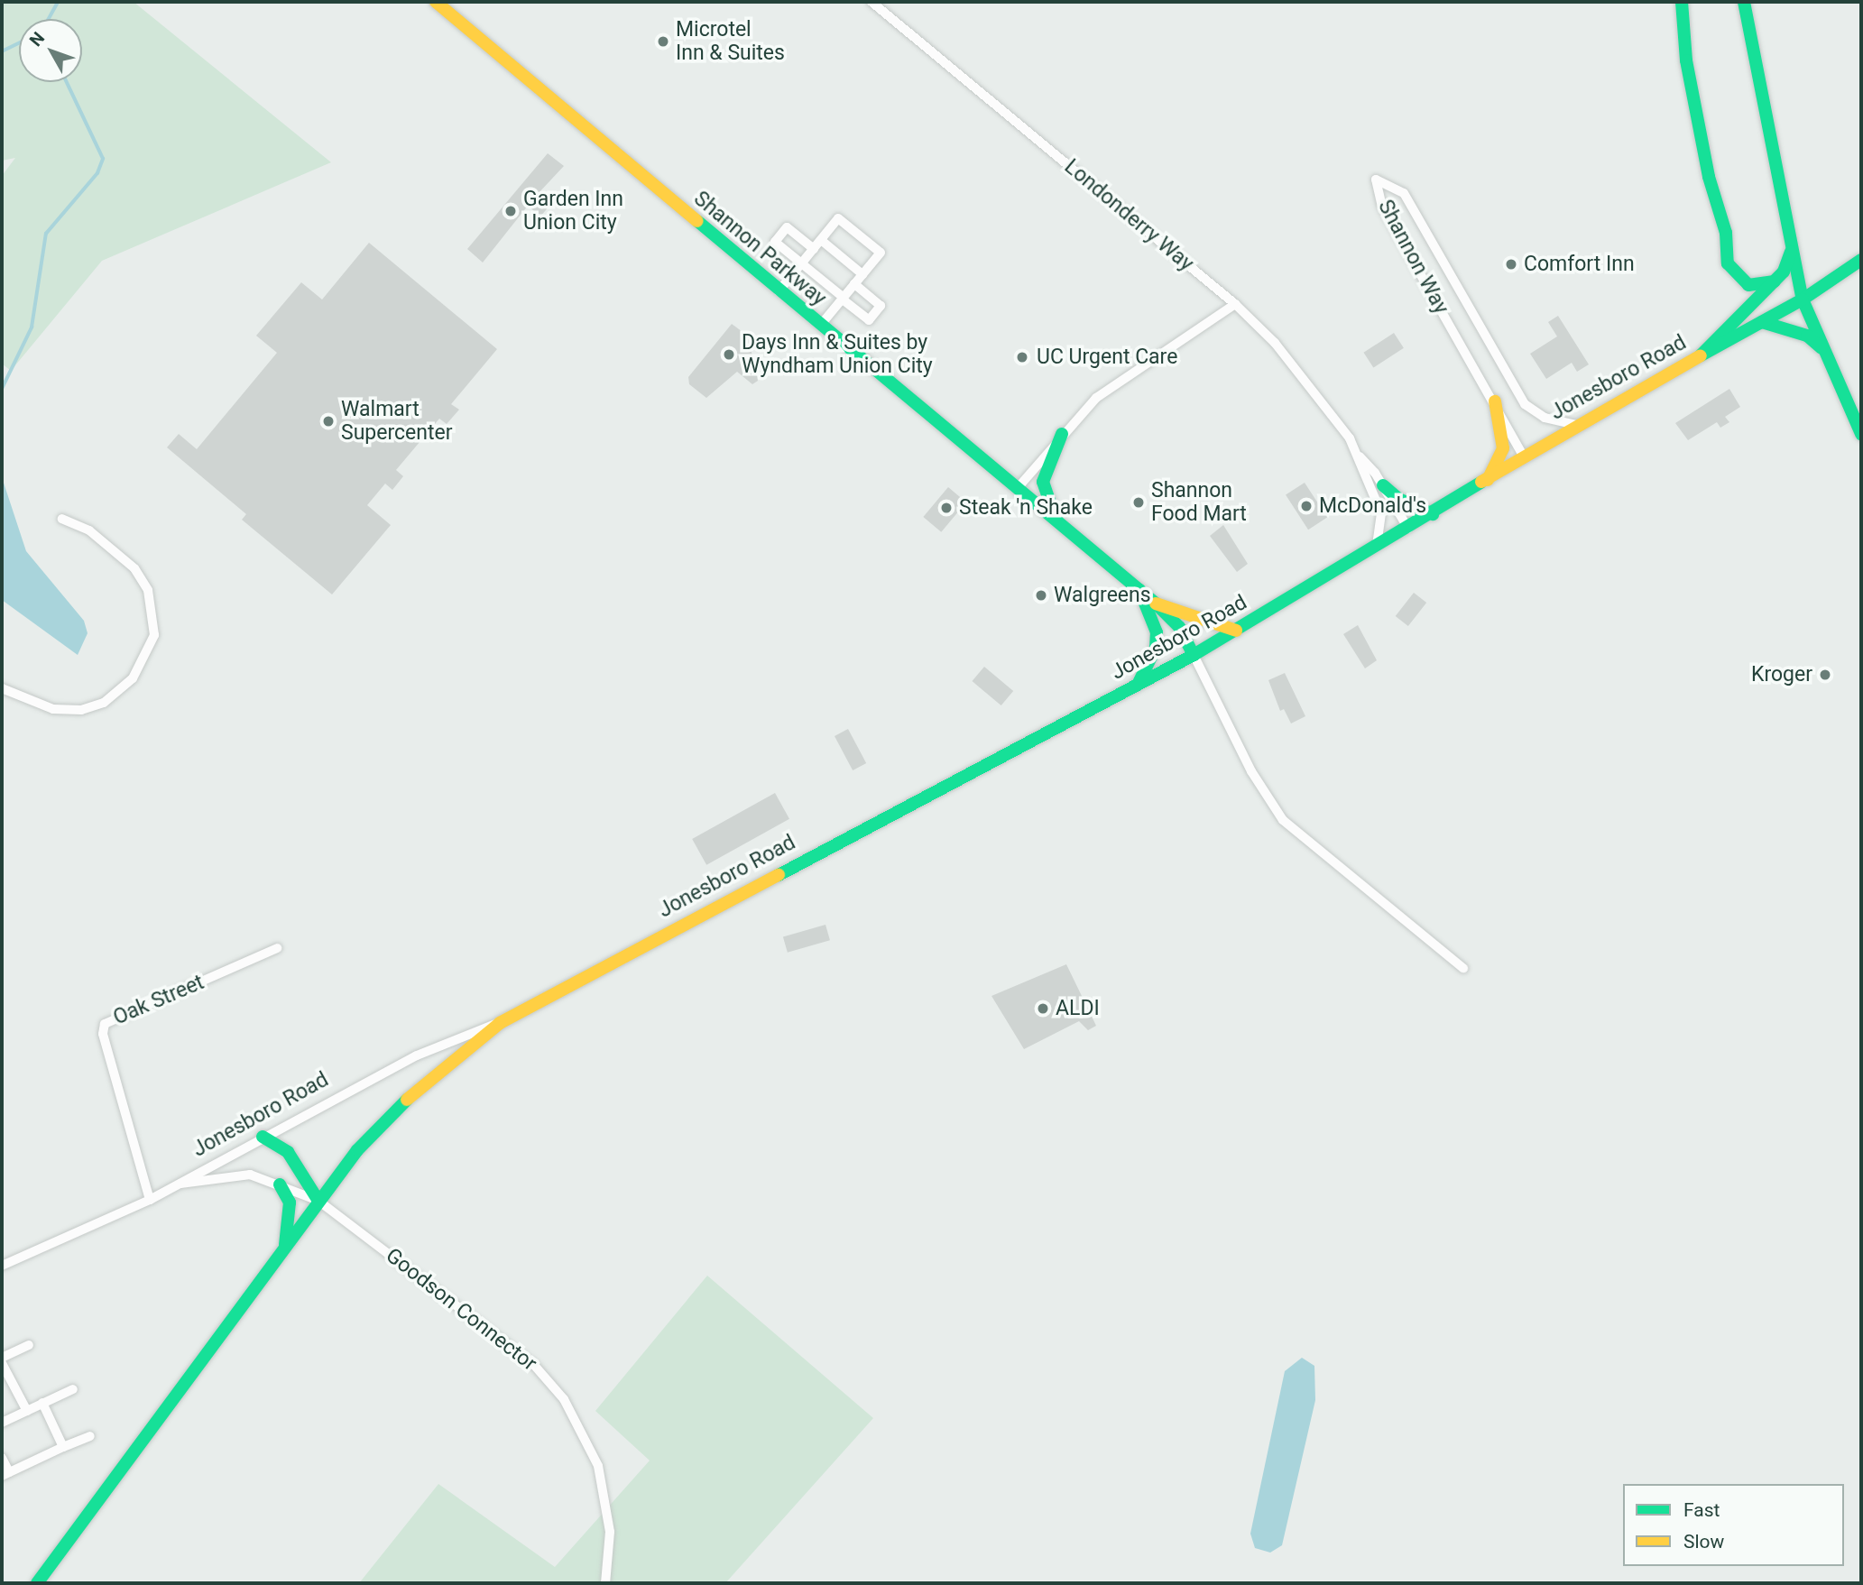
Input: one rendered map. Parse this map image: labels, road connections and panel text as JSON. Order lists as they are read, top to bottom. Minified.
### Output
{"streets":{"main road":["Shannon Parkway","Jonesboro Road"],"street":["Londonderry Way","Shannon Way","Oak Street","Goodson Connector"]},"crossings":[["Londonderry Way","Jonesboro Road"],["Shannon Parkway","Jonesboro Road"],["Shannon Way","Jonesboro Road"],["Jonesboro Road","Oak Street"],["Jonesboro Road","Goodson Connector"]],"places":["Microtel Inn & Suites","Garden Inn Union City","Comfort Inn","Days Inn & Suites by Wyndham Union City","UC Urgent Care","Walmart Supercenter","Shannon Food Mart","McDonald's","Steak 'n Shake","Walgreens","Kroger","ALDI"],"legend":["Fast","Slow"],"north":"top left"}
